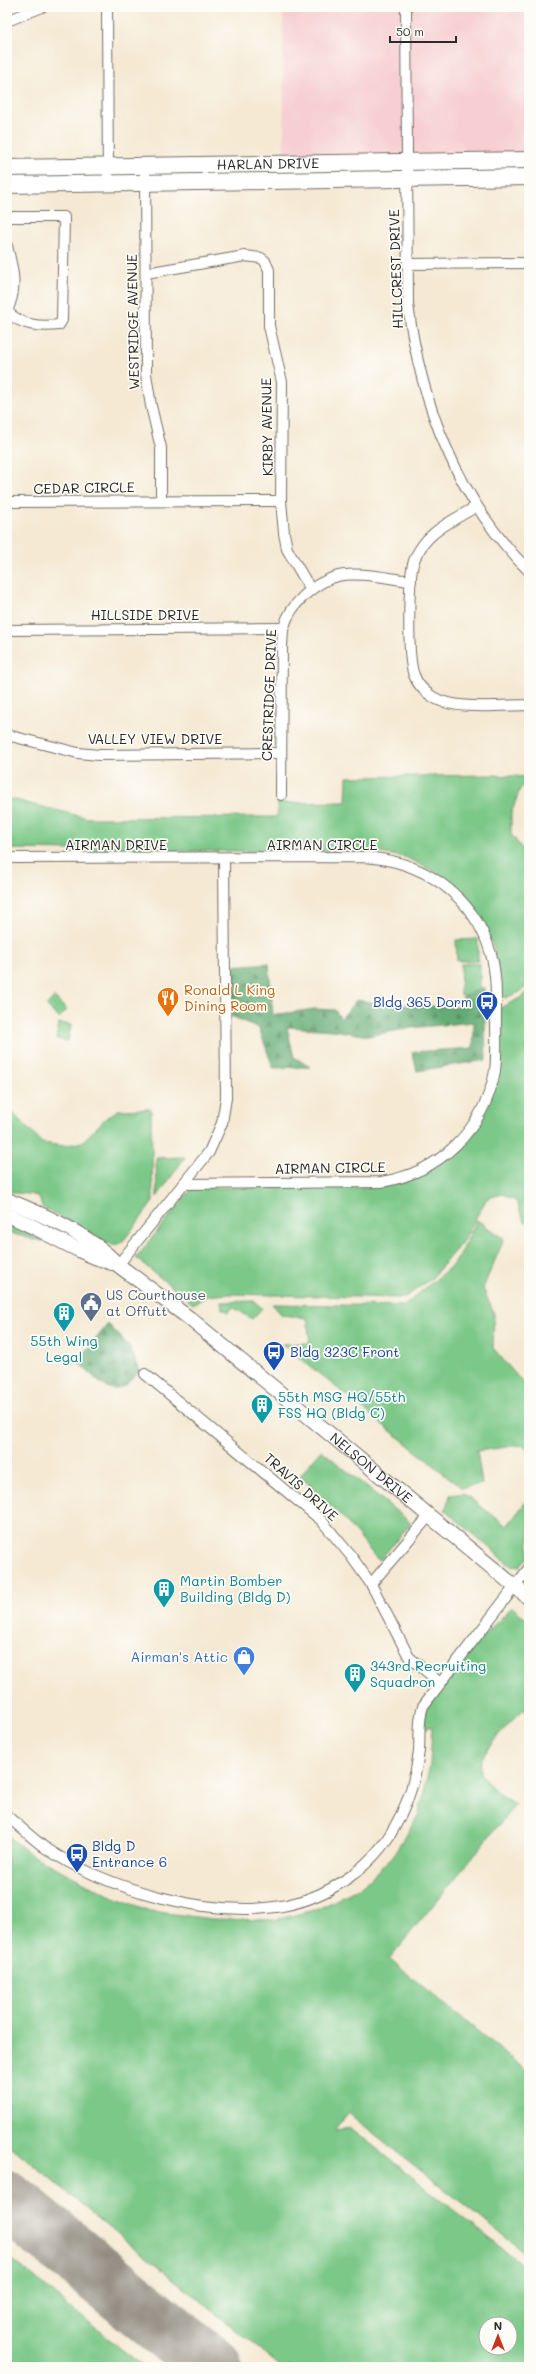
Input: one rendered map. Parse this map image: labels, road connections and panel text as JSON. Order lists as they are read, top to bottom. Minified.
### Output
{"streets":{"main road":["HARLAN DRIVE"],"street":["HILLCREST DRIVE","WESTRIDGE AVENUE","KIRBY AVENUE","CEDAR CIRCLE","HILLSIDE DRIVE","CRESTRIDGE DRIVE","VALLEY VIEW DRIVE","AIRMAN DRIVE","AIRMAN CIRCLE","NELSON DRIVE","TRAVIS DRIVE"]},"crossings":[["HARLAN DRIVE","HILLCREST DRIVE"],["HARLAN DRIVE","WESTRIDGE AVENUE"],["WESTRIDGE AVENUE","KIRBY AVENUE"],["WESTRIDGE AVENUE","CEDAR CIRCLE"],["KIRBY AVENUE","CEDAR CIRCLE"],["KIRBY AVENUE","CRESTRIDGE DRIVE"],["HILLSIDE DRIVE","CRESTRIDGE DRIVE"],["CRESTRIDGE DRIVE","VALLEY VIEW DRIVE"],["AIRMAN DRIVE","AIRMAN CIRCLE"]],"places":{"restaurant":["Ronald L King Dining Room"],"bus stop":["Bldg 365 Dorm","Bldg 323C Front","Bldg D Entrance 6"],"public building":["US Courthouse at Offutt"],"building":["55th Wing Legal","55th MSG HQ/55th FSS HQ (Bldg C)","Martin Bomber Building (Bldg D)","343rd Recruiting Squadron"],"shop":["Airman's Attic"]},"scale_bar":"50 m","north":"top"}
